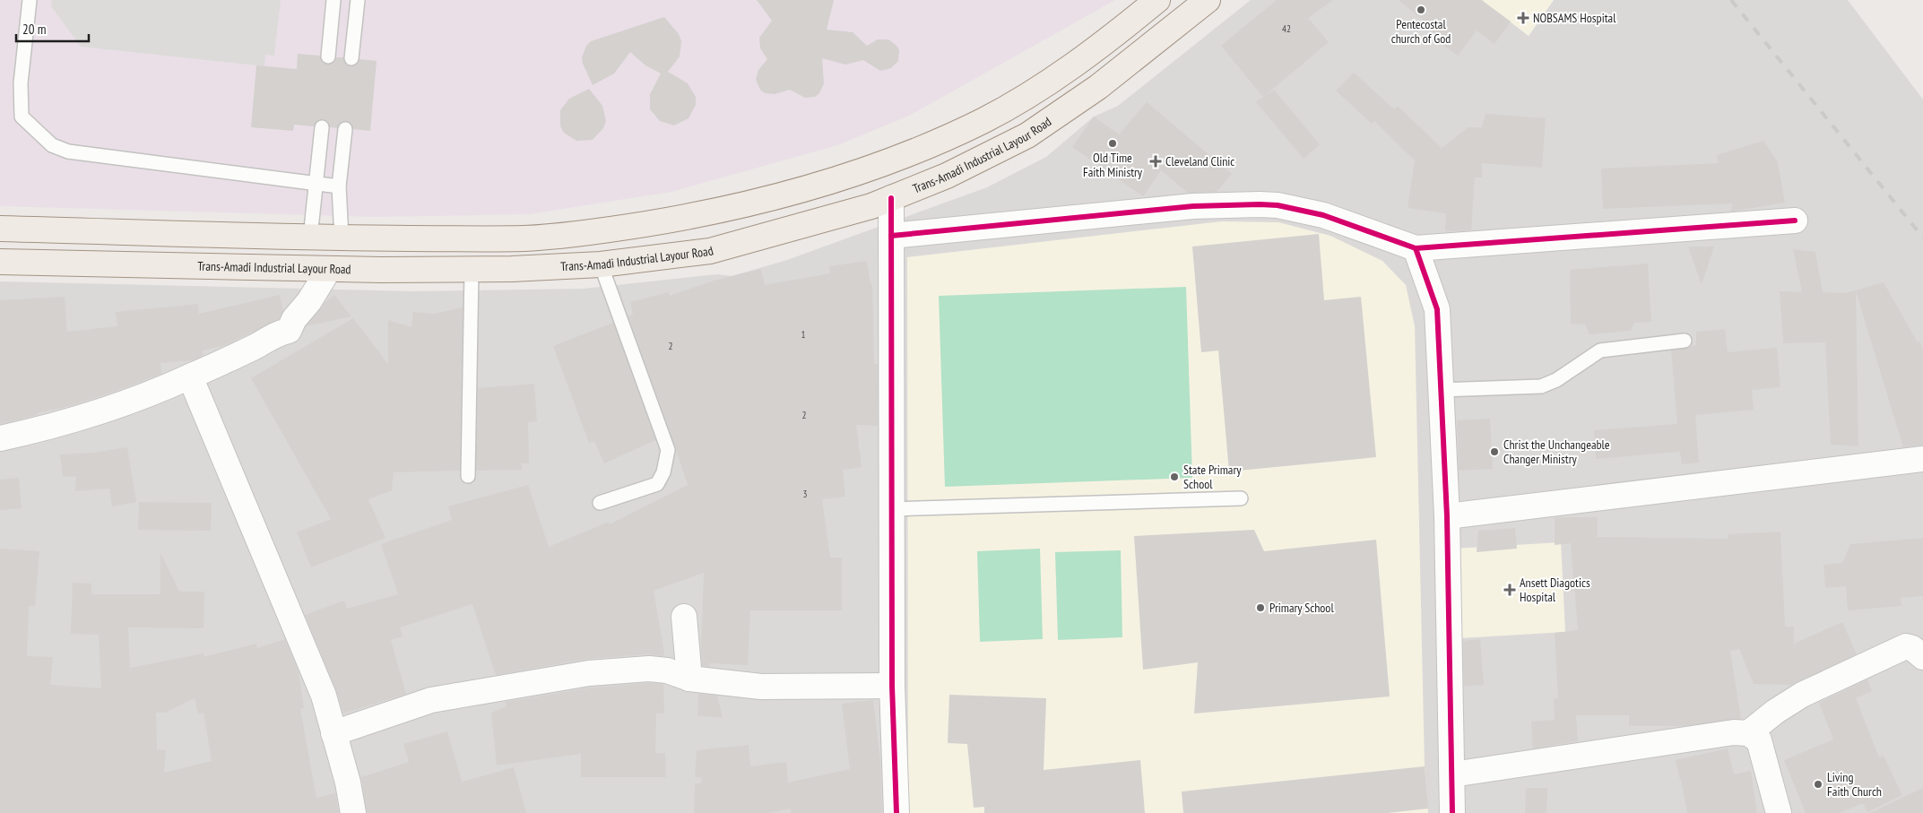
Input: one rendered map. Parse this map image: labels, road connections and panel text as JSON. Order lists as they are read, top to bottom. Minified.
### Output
{"streets":{"main road":["Trans-Amadi Industrial Layour Road"]},"places":{"other":["Pentecostal church of God","Old Time Faith Ministry","Christ the Unchangeable Changer Ministry","State Primary School","Primary School","Living Faith Church"],"health":["NOBSAMS Hospital","Cleveland Clinic","Ansett Diagotics Hospital"]},"house_numbers":["42","1","2","2","3"],"scale_bar":"20 m"}
